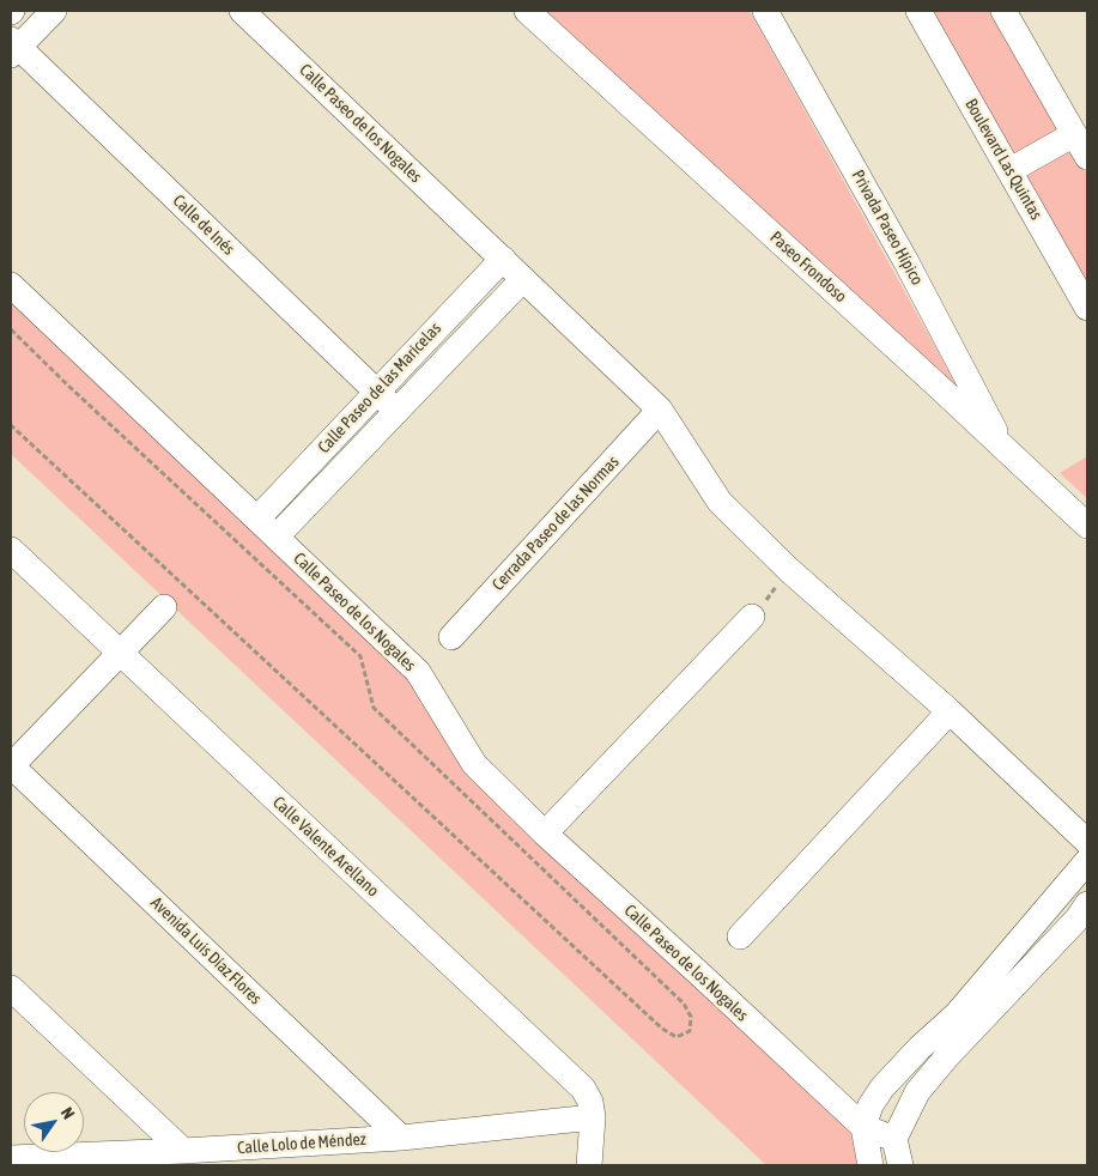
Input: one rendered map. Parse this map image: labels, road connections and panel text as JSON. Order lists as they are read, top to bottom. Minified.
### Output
{"streets":{"street":["Calle Paseo de los Nogales","Boulevard Las Quintas","Calle de Inés","Privada Paseo Hípico","Paseo Frondoso","Calle Paseo de las Maricelas","Cerrada Paseo de las Normas","Calle Valente Arellano","Avenida Luis Díaz Flores","Calle Lolo de Méndez"]},"crossings":[["Calle Paseo de los Nogales","Calle Paseo de las Maricelas"],["Calle Paseo de los Nogales","Cerrada Paseo de las Normas"],["Calle de Inés","Calle Paseo de las Maricelas"],["Privada Paseo Hípico","Paseo Frondoso"],["Calle Valente Arellano","Calle Lolo de Méndez"],["Avenida Luis Díaz Flores","Calle Lolo de Méndez"]],"north":"top right"}
